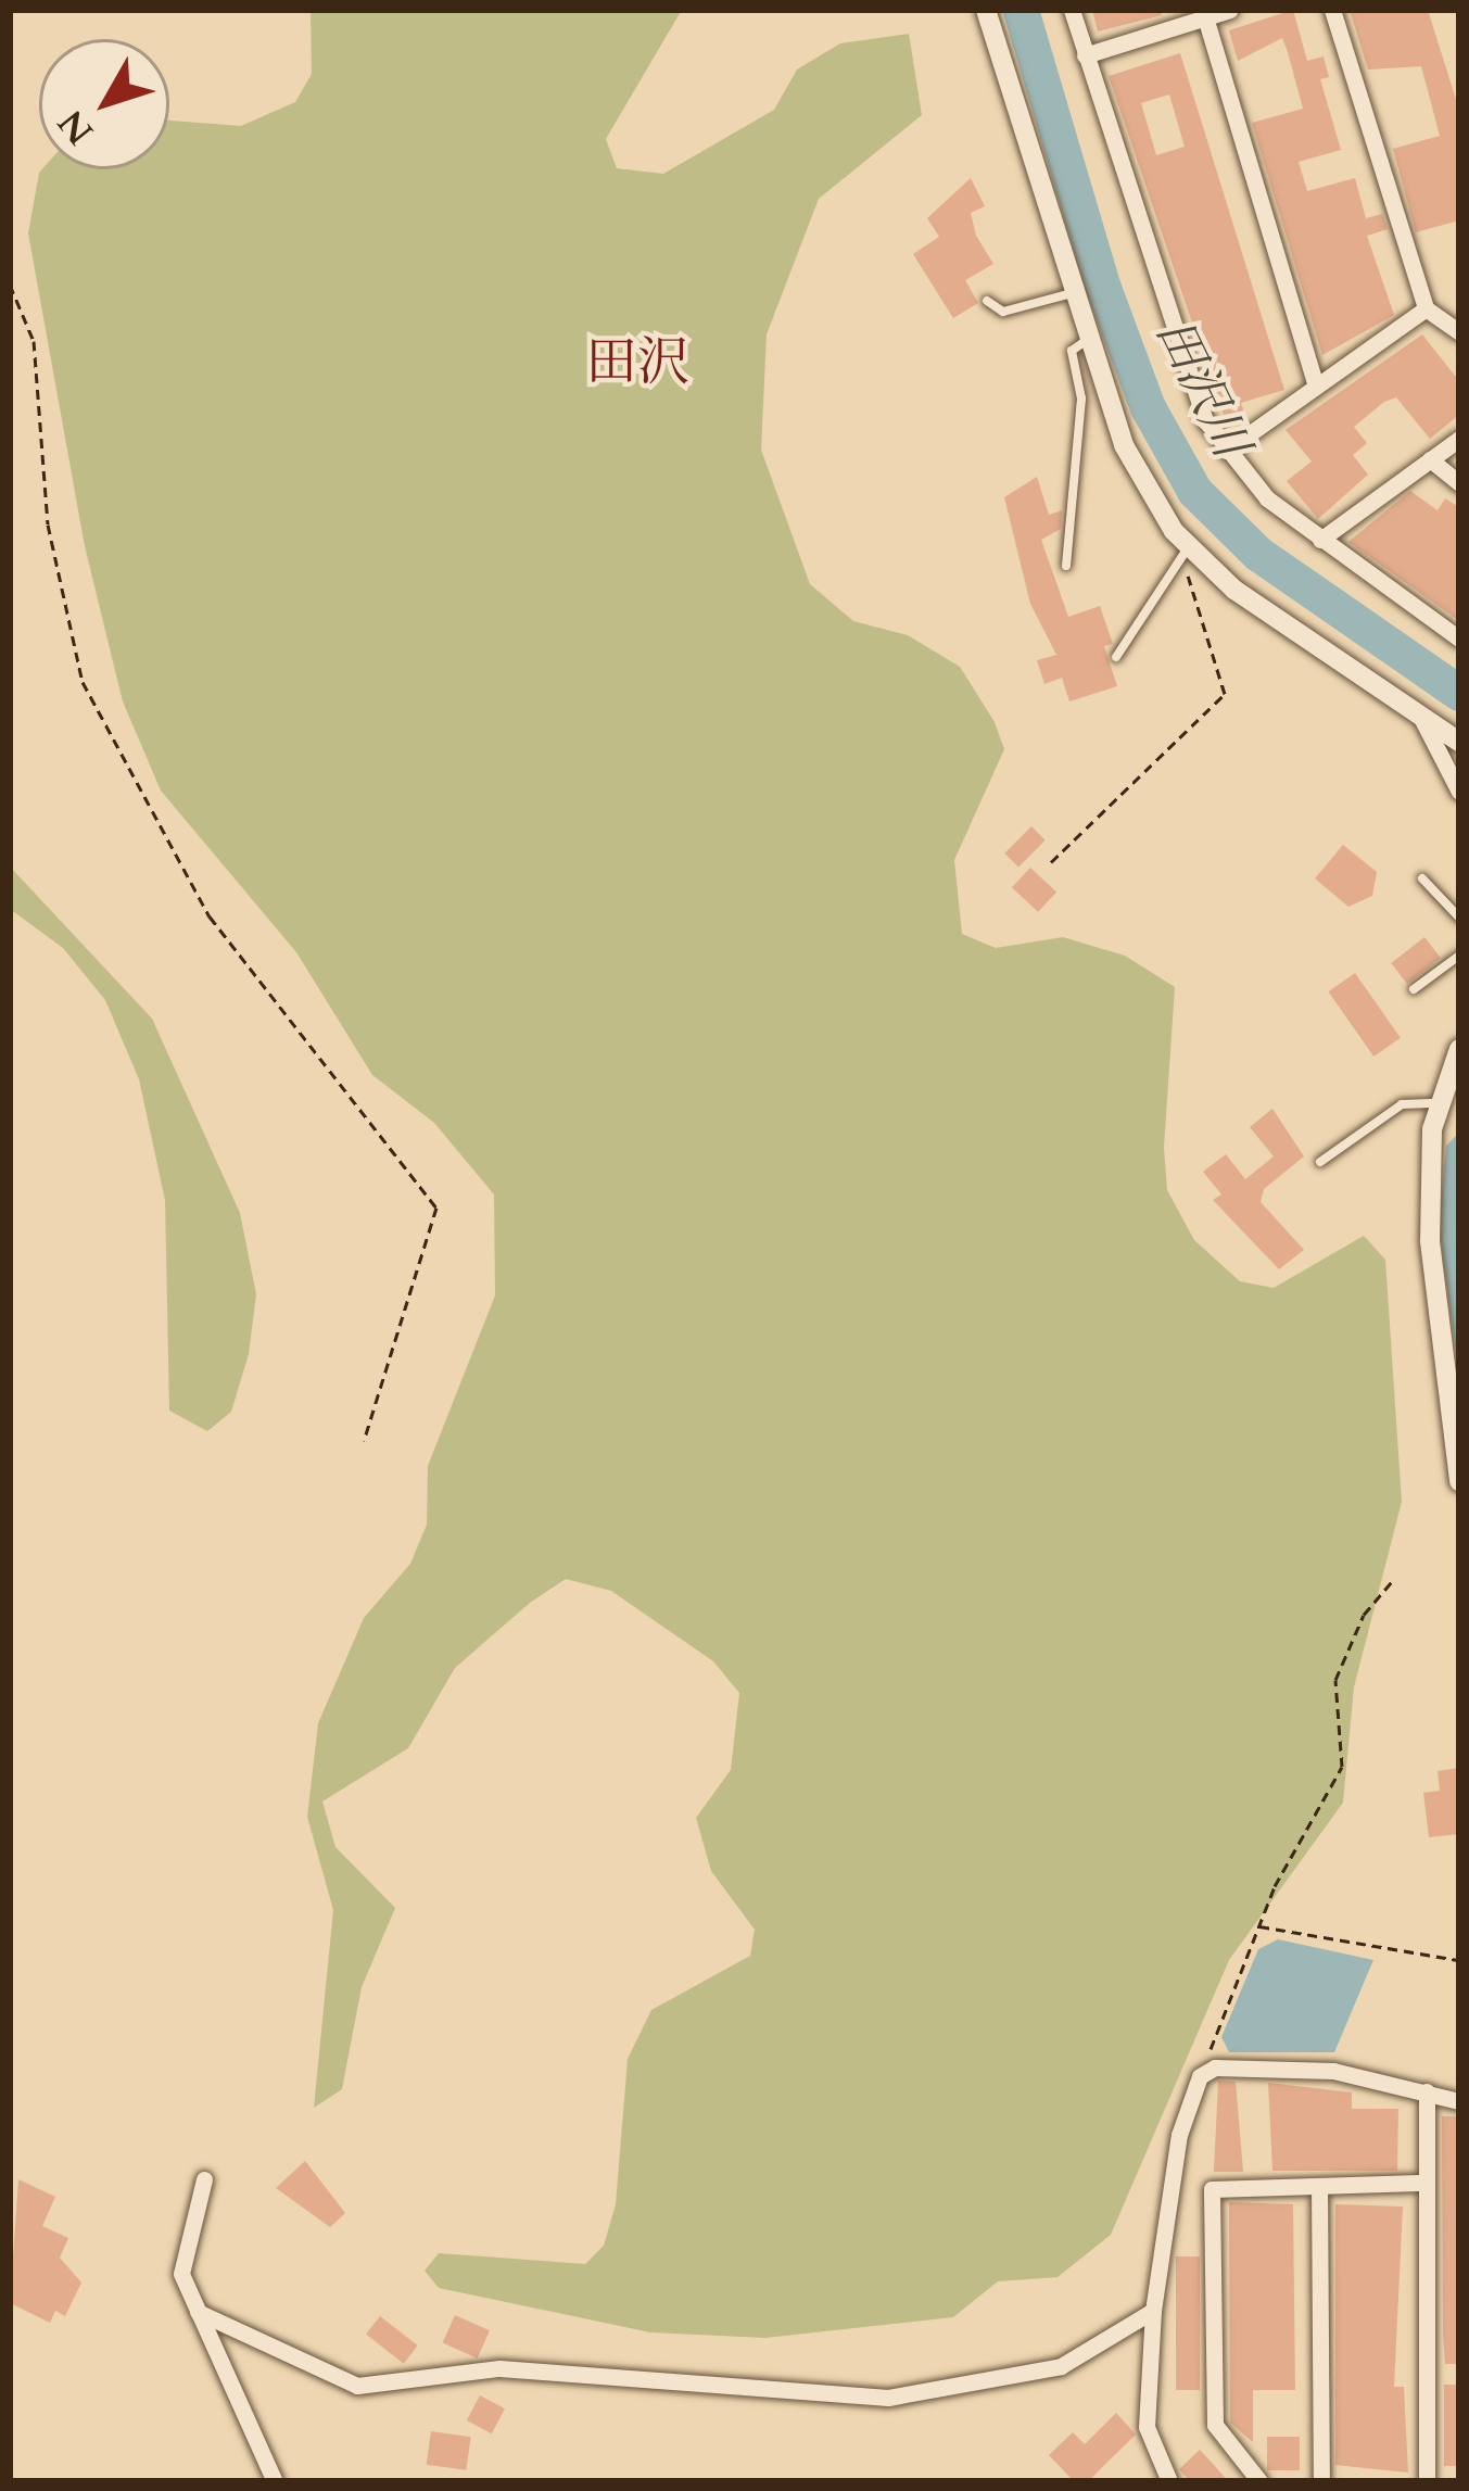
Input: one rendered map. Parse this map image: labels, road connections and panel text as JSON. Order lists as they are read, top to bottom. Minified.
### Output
{"districts":["田沢"],"water":["田沢川"],"north":"bottom left"}
